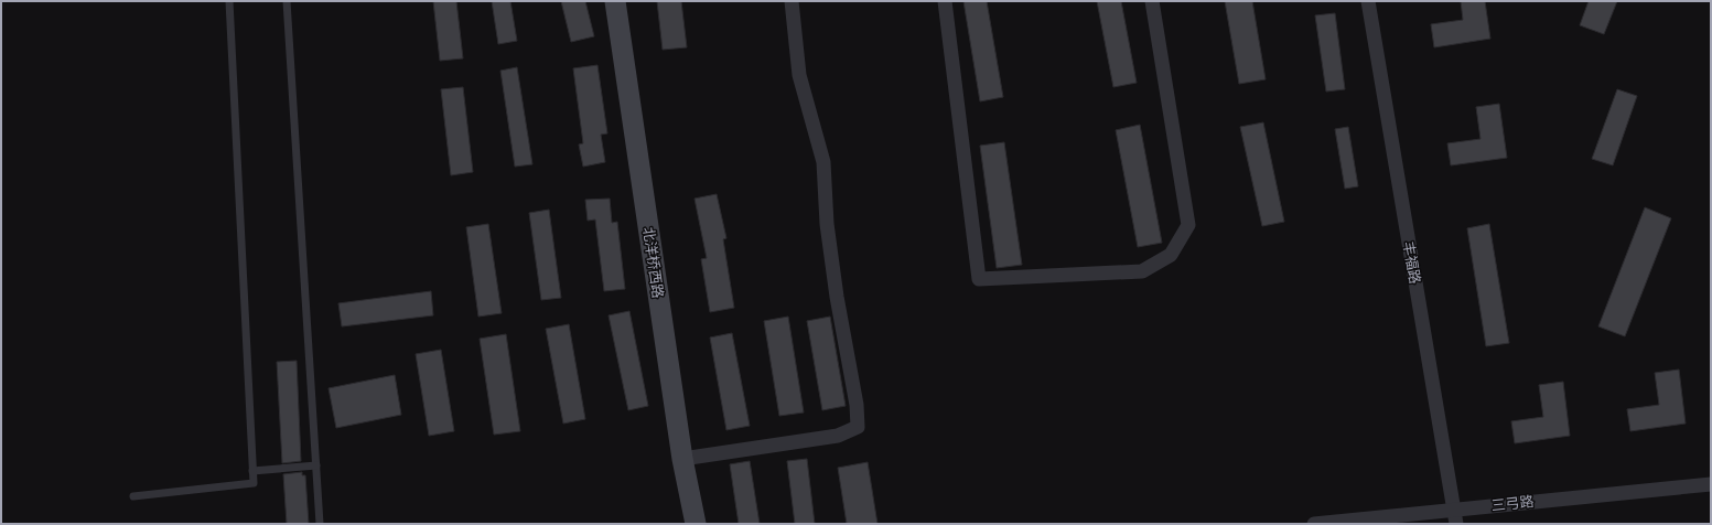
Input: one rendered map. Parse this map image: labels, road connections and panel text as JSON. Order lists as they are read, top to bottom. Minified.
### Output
{"streets":{"main road":["北洋桥西路"],"street":["丰福路","三弓路"]},"crossings":[["丰福路","三弓路"]]}
